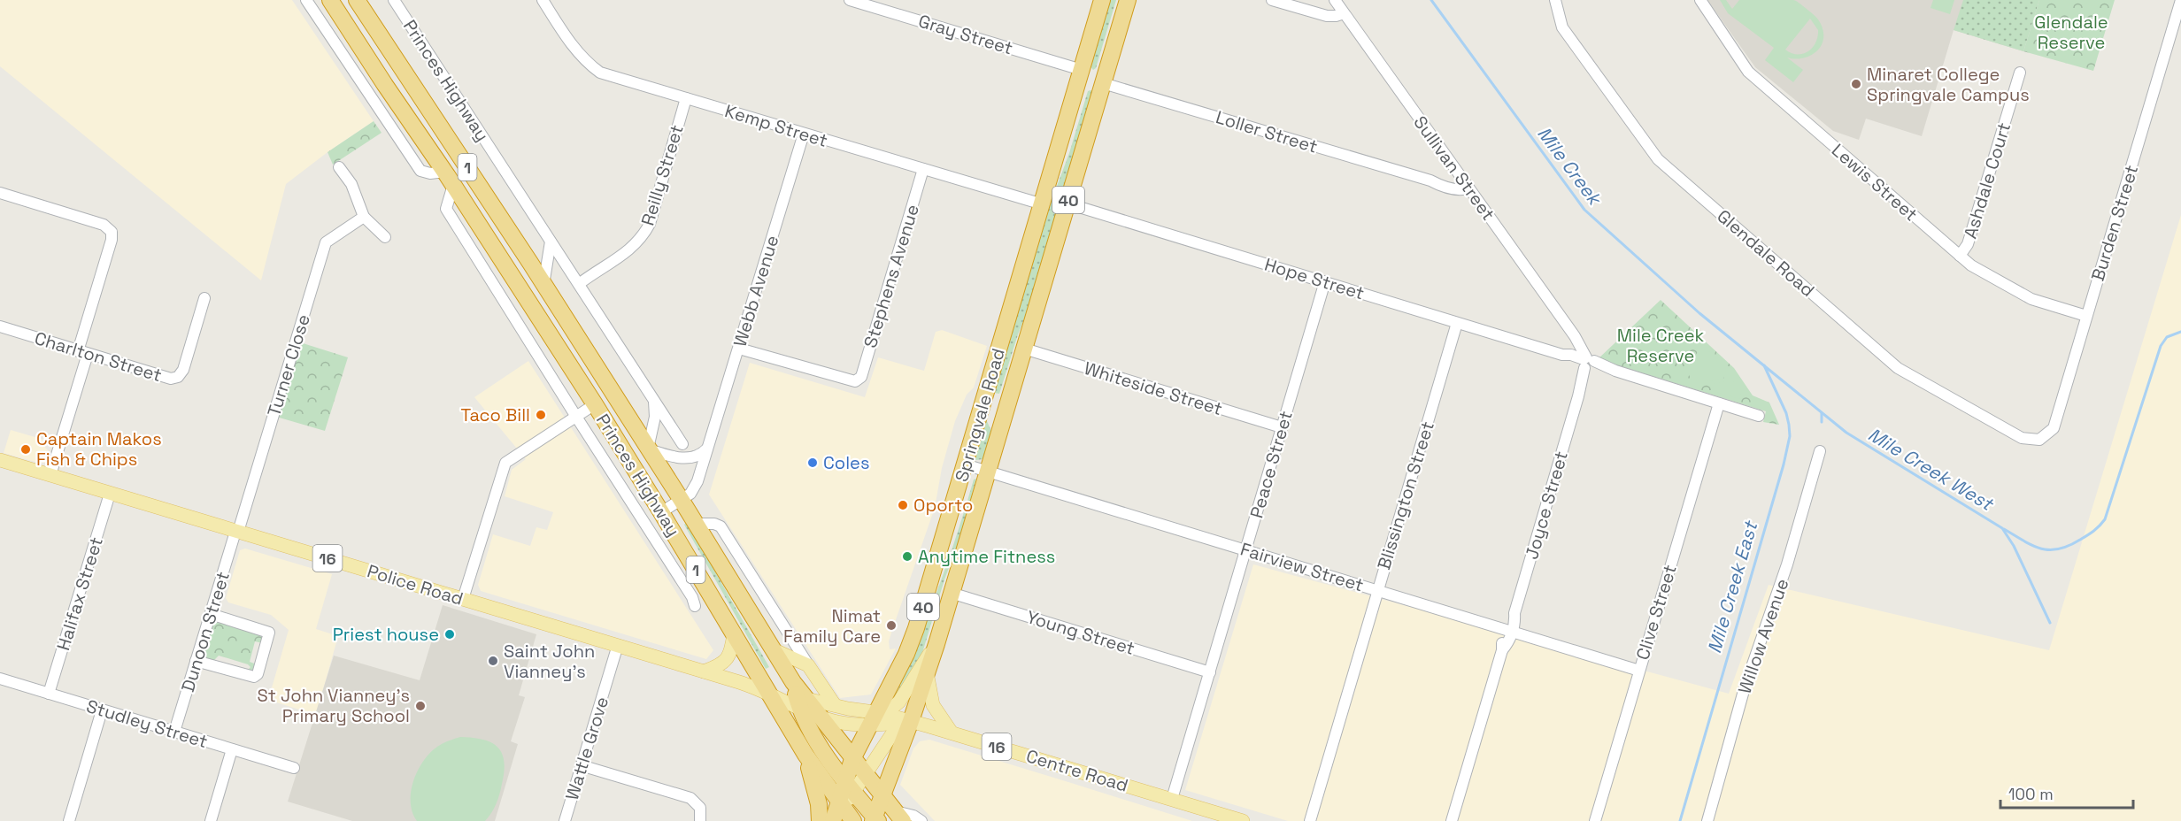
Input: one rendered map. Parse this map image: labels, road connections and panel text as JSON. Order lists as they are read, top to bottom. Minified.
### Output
{"streets":{"highway":["Princes Highway","1","40","Springvale Road"],"main road":["16","Police Road","Centre Road"],"street":["Gray Street","Kemp Street","Loller Street","Sullivan Street","Reilly Street","Ashdale Court","Lewis Street","Burden Street","Glendale Road","Stephens Avenue","Hope Street","Webb Avenue","Charlton Street","Turner Close","Whiteside Street","Peace Street","Blissington Street","Joyce Street","Fairview Street","Halifax Street","Clive Street","Dunoon Street","Young Street","Willow Avenue","Studley Street","Wattle Grove"]},"crossings":[["Gray Street","Springvale Road"],["Princes Highway","Reilly Street"],["Princes Highway","Webb Avenue"],["Princes Highway","Springvale Road"],["Princes Highway","Police Road"],["Princes Highway","Centre Road"],["Kemp Street","Reilly Street"],["Kemp Street","Stephens Avenue"],["Kemp Street","Webb Avenue"],["Kemp Street","Springvale Road"],["Loller Street","Sullivan Street"],["Loller Street","Springvale Road"],["Sullivan Street","Hope Street"],["Sullivan Street","Joyce Street"],["Ashdale Court","Lewis Street"],["Lewis Street","Burden Street"],["Burden Street","Glendale Road"],["Stephens Avenue","Webb Avenue"],["Hope Street","Springvale Road"],["Hope Street","Peace Street"],["Hope Street","Blissington Street"],["Hope Street","Joyce Street"],["Hope Street","Clive Street"],["Turner Close","Police Road"],["Turner Close","Dunoon Street"],["Whiteside Street","Springvale Road"],["Whiteside Street","Peace Street"],["Springvale Road","Fairview Street"],["Springvale Road","Young Street"],["Springvale Road","Centre Road"],["Peace Street","Fairview Street"],["Peace Street","Young Street"],["Peace Street","Centre Road"],["Blissington Street","Fairview Street"],["Joyce Street","Fairview Street"],["Fairview Street","Clive Street"],["Police Road","Halifax Street"],["Police Road","Dunoon Street"],["Police Road","Wattle Grove"],["Police Road","Centre Road"],["Halifax Street","Studley Street"],["Dunoon Street","Studley Street"]],"water":["Mile Creek","Mile Creek West","Mile Creek East"],"parks":["Glendale Reserve","Mile Creek Reserve"],"places":["Minaret College Springvale Campus","Taco Bill","Captain Makos Fish & Chips","Coles","Oporto","Anytime Fitness","Nimat Family Care","Priest house","Saint John Vianney's","St John Vianney's Primary School"],"scale_bar":"100 m"}
